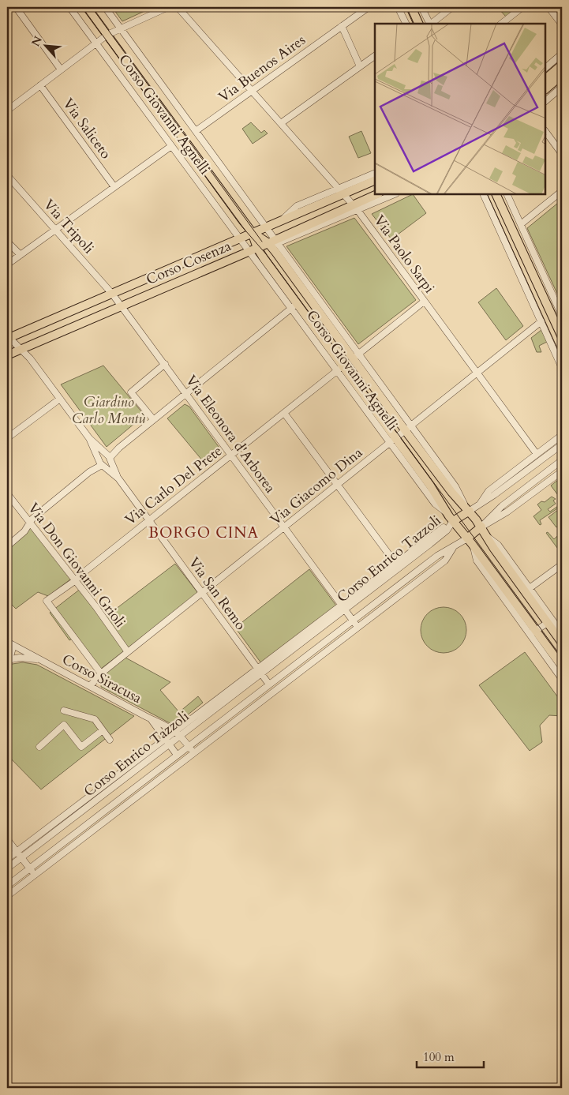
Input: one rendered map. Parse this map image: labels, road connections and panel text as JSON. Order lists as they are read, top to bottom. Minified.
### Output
{"streets":{"main road":["Corso Giovanni Agnelli","Corso Cosenza"],"street":["Via Buenos Aires","Via Saliceto","Via Tripoli","Via Paolo Sarpi","Via Eleonora d'Arborea","Via Carlo Del Prete","Via Giacomo Dina","Corso Enrico Tazzoli","Via Don Giovanni Grioli","Via San Remo","Corso Siracusa"]},"crossings":[["Via Buenos Aires","Corso Giovanni Agnelli"],["Via Buenos Aires","Via Paolo Sarpi"],["Corso Giovanni Agnelli","Corso Cosenza"],["Corso Giovanni Agnelli","Via Carlo Del Prete"],["Corso Giovanni Agnelli","Via Giacomo Dina"],["Corso Giovanni Agnelli","Corso Enrico Tazzoli"],["Via Tripoli","Corso Cosenza"],["Via Tripoli","Via Eleonora d'Arborea"],["Via Paolo Sarpi","Corso Cosenza"],["Via Paolo Sarpi","Via Giacomo Dina"],["Corso Cosenza","Via Eleonora d'Arborea"],["Corso Cosenza","Via San Remo"],["Via Eleonora d'Arborea","Via Carlo Del Prete"],["Via Eleonora d'Arborea","Via Giacomo Dina"],["Via Eleonora d'Arborea","Corso Enrico Tazzoli"],["Via Carlo Del Prete","Via Giacomo Dina"],["Via Carlo Del Prete","Via Don Giovanni Grioli"],["Via Carlo Del Prete","Via San Remo"],["Via Giacomo Dina","Via Don Giovanni Grioli"],["Via Giacomo Dina","Via San Remo"],["Via Giacomo Dina","Corso Siracusa"],["Corso Enrico Tazzoli","Via San Remo"],["Corso Enrico Tazzoli","Corso Siracusa"]],"districts":["BORGO CINA"],"parks":["Giardino Carlo Montù"],"scale_bar":"100 m","north":"top left"}
